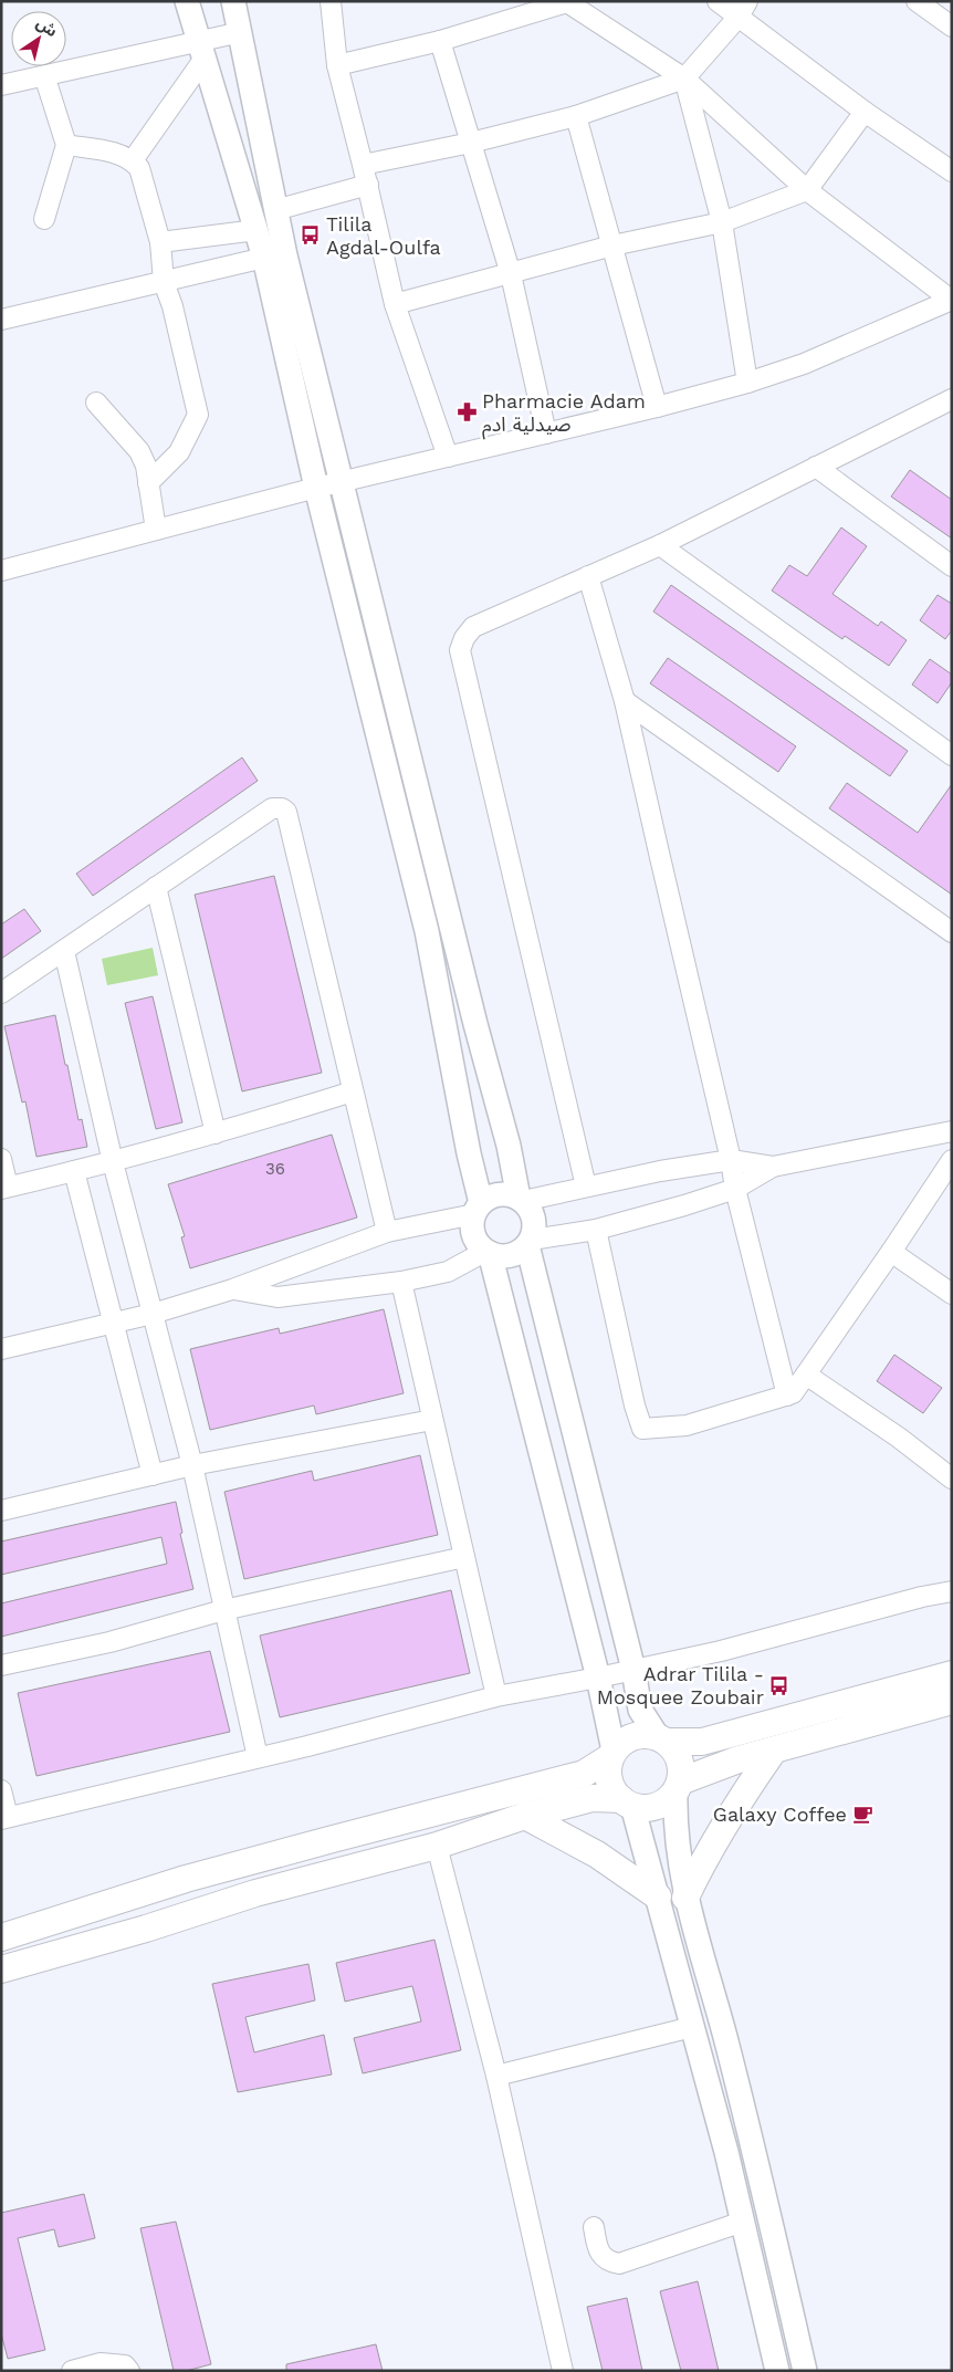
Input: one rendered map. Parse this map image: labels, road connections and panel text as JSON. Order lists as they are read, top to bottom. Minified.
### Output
{"places":{"bus stop":["Tilila Agdal-Oulfa","Adrar Tilila - Mosquee Zoubair"],"pharmacy":["Pharmacie Adam صيدلية ادم"],"cafe":["Galaxy Coffee"]},"house_numbers":["36"],"north":"top right"}
